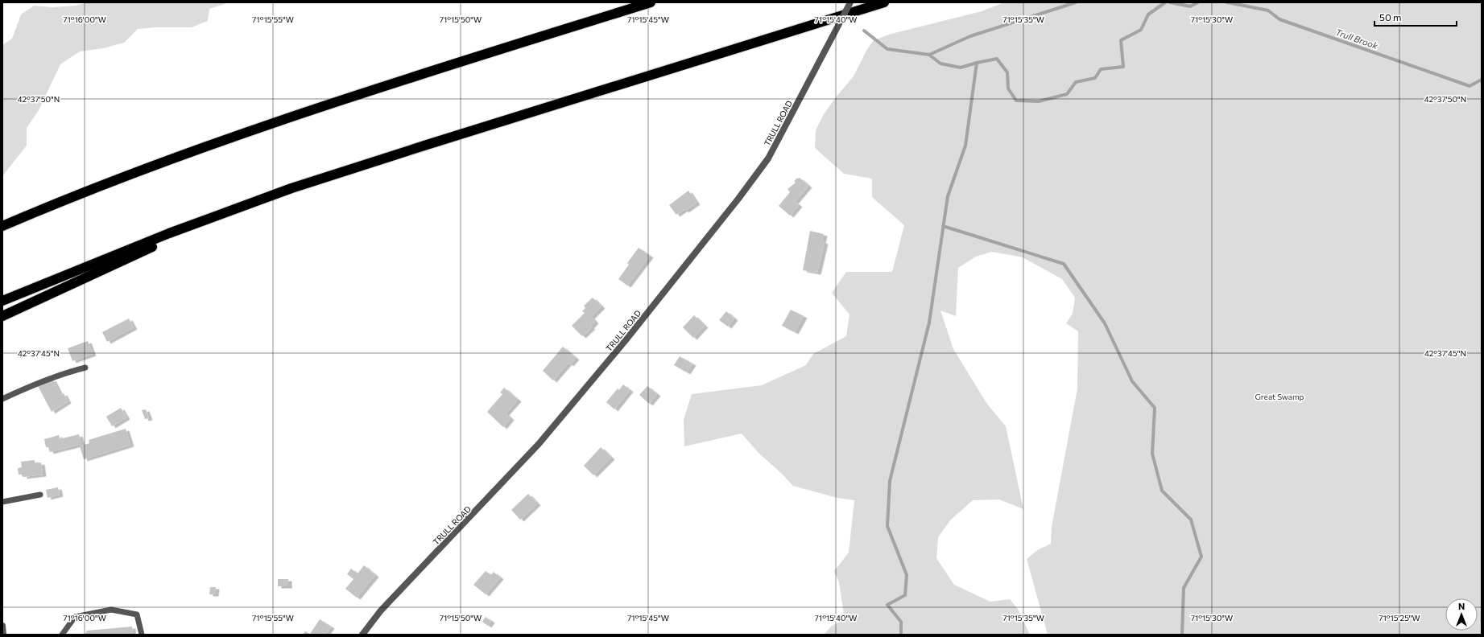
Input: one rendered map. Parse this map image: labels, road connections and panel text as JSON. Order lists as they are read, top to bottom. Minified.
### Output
{"streets":{"street":["TRULL ROAD"]},"water":["Trull Brook"],"parks":["Great Swamp"],"scale_bar":"50 m","north":"top","coordinates":["71°16'00\"W","71°15'55\"W","71°15'50\"W","71°15'45\"W","71°15'40\"W","71°15'35\"W","71°15'30\"W","42°37'50\"N","42°37'45\"N","71°15'25\"W"]}
